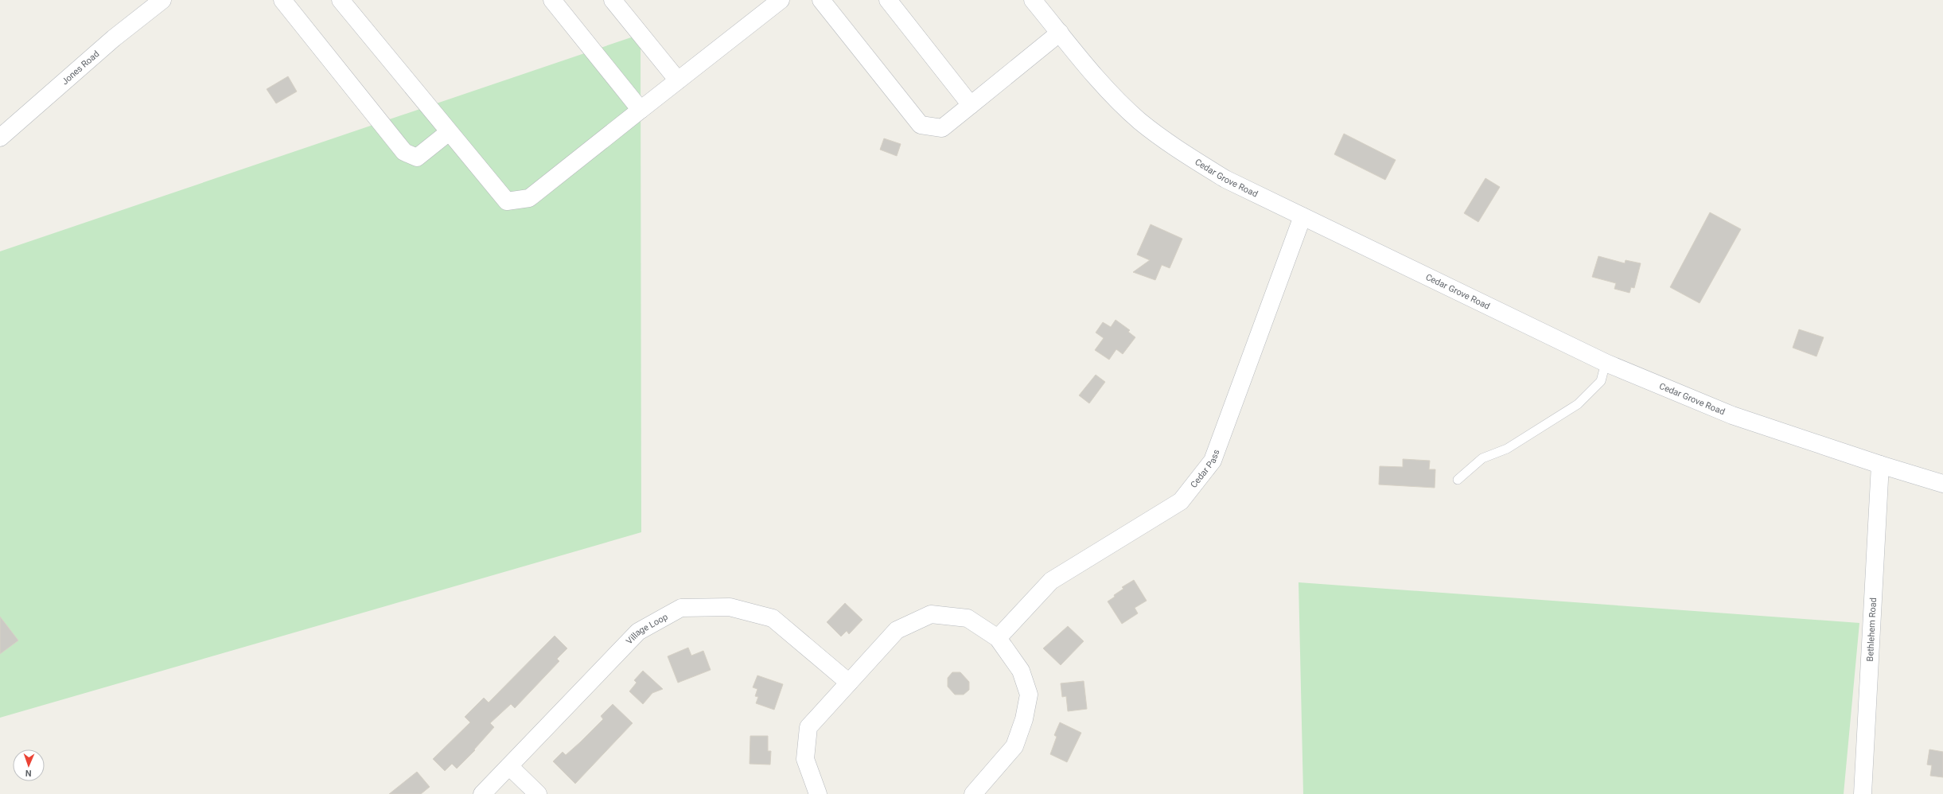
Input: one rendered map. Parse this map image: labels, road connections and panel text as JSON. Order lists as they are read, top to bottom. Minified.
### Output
{"streets":{"street":["Jones Road","Cedar Grove Road","Cedar Pass","Bethlehem Road","Village Loop"]},"crossings":[["Cedar Grove Road","Cedar Pass"],["Cedar Grove Road","Bethlehem Road"]],"north":"bottom"}
